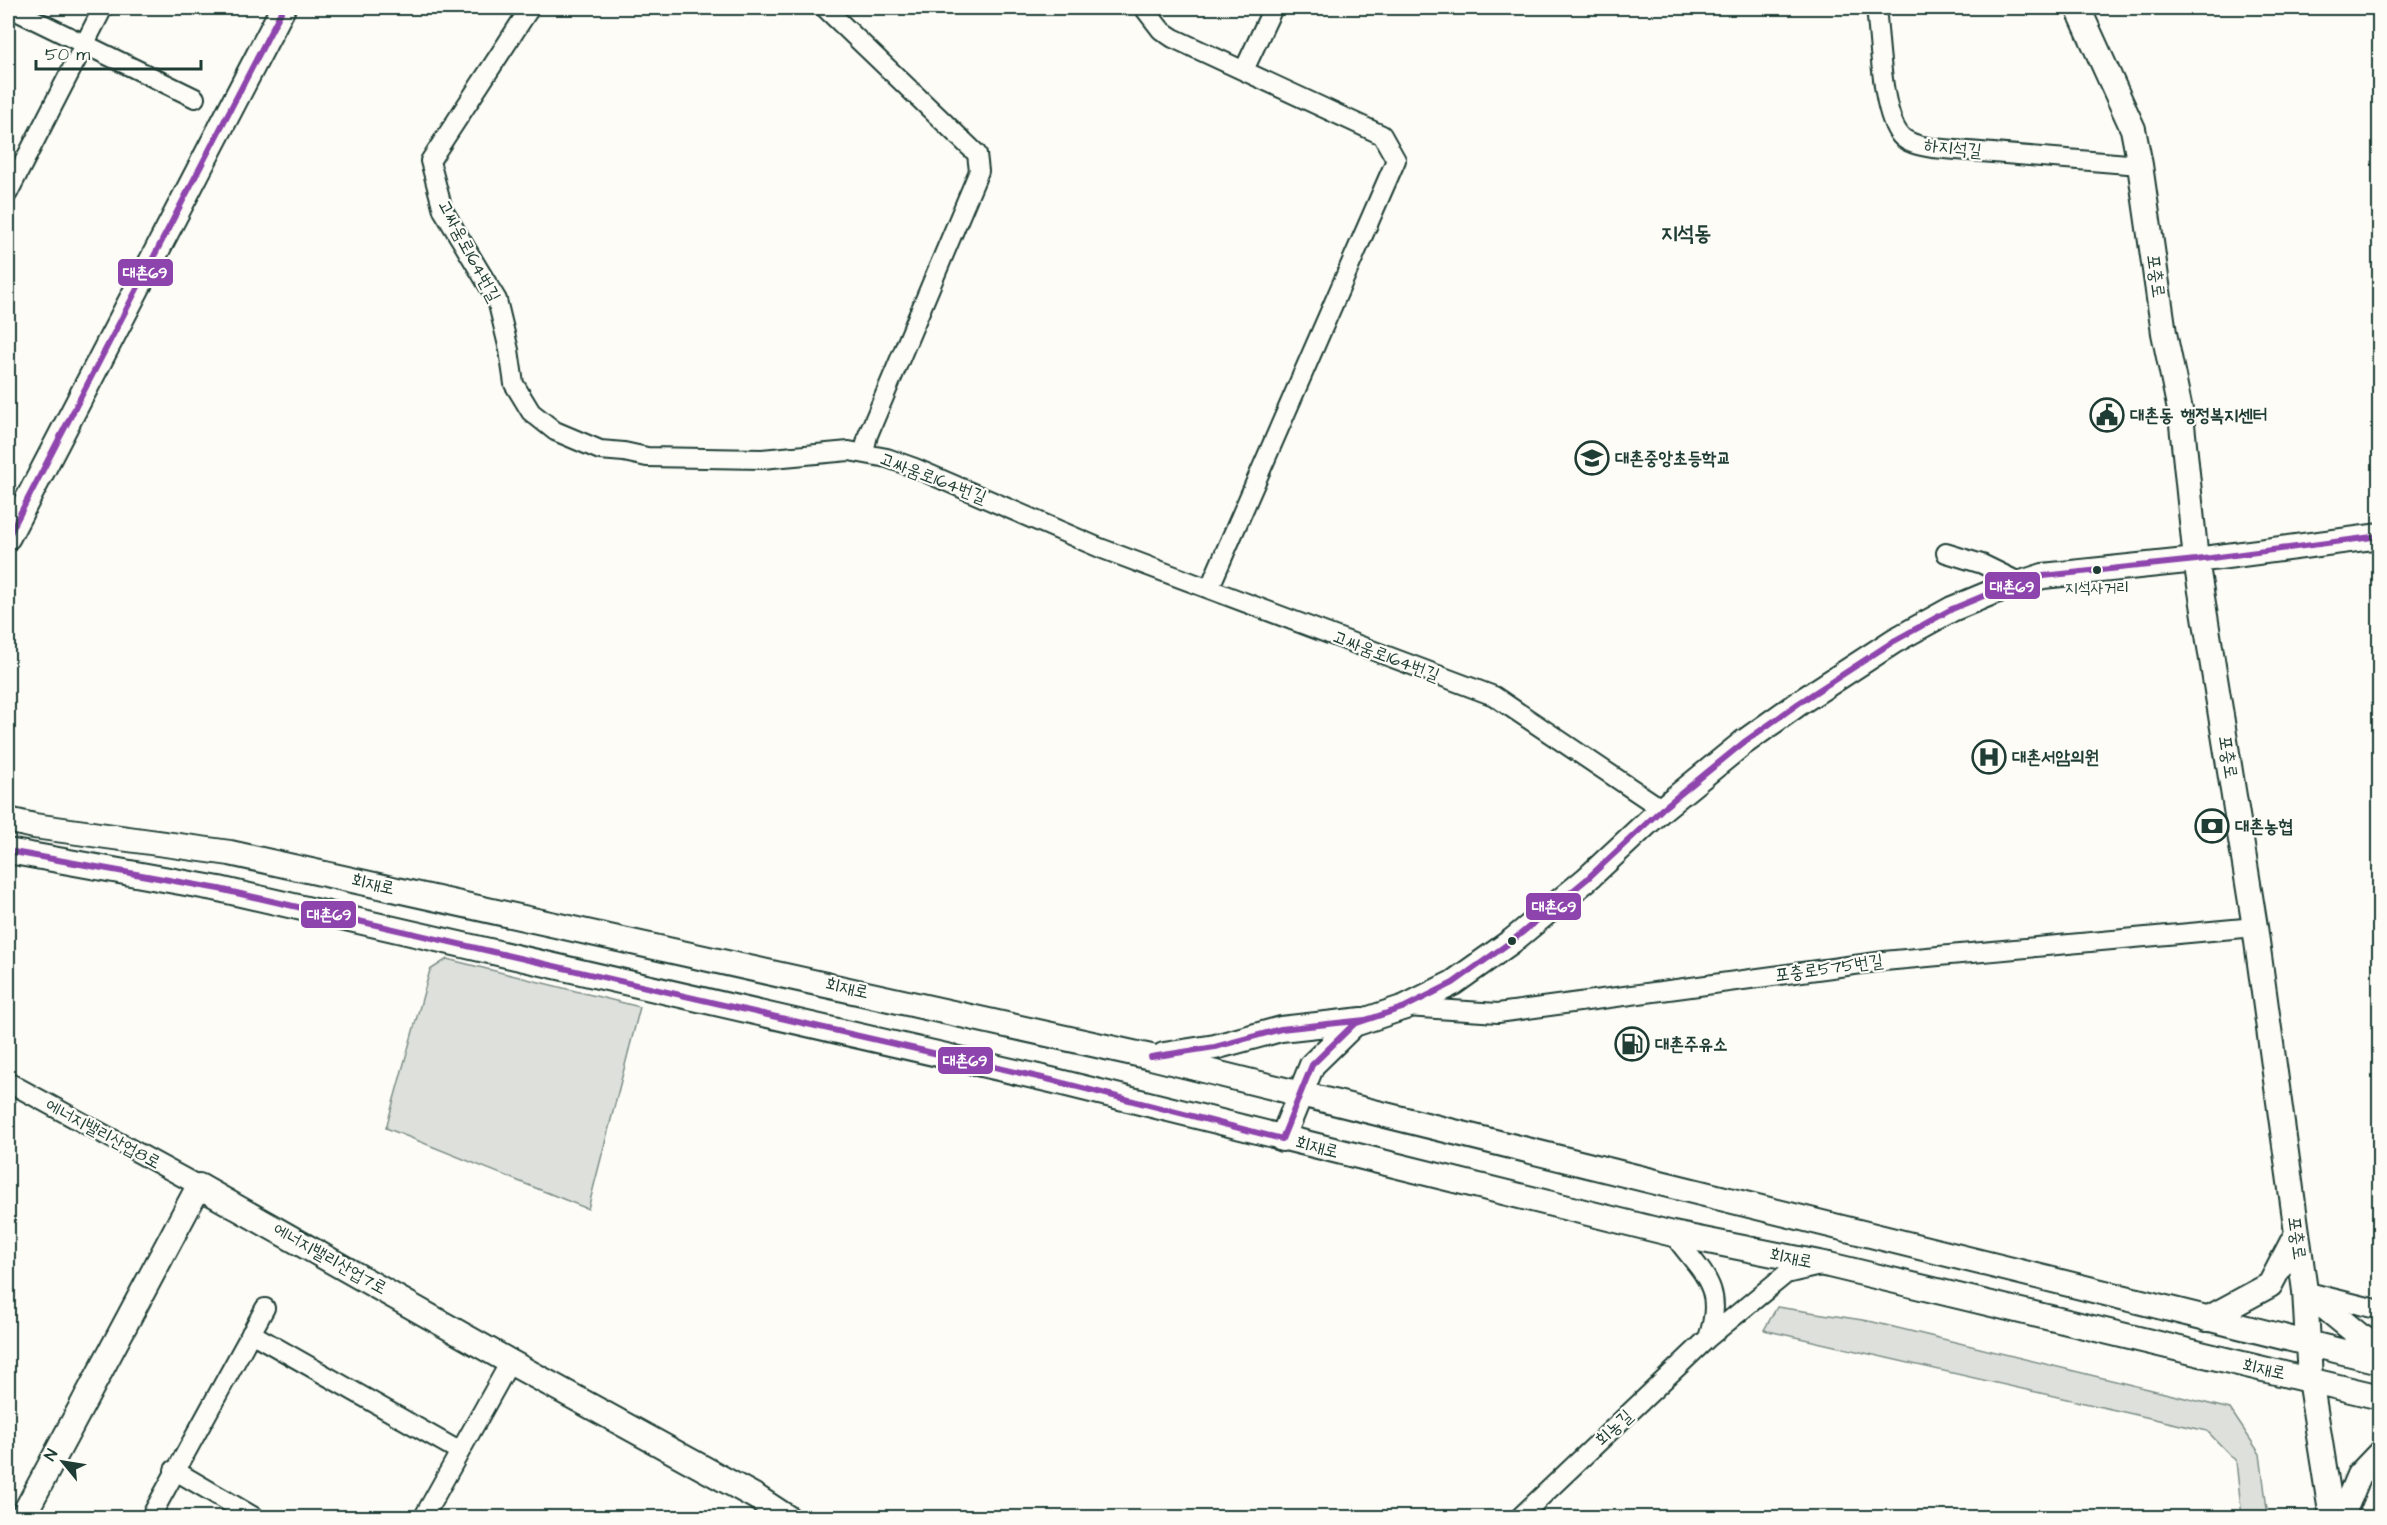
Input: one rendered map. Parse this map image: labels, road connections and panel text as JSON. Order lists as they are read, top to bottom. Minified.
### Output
{"streets":{"main road":["포충로","회재로","에너지밸리산업7로"],"street":["하지석길","고싸움로164번길","포충로575번길","에너지밸리산업8로","회농길"]},"crossings":[["하지석길","포충로"],["포충로","회재로"],["포충로","포충로575번길"],["회재로","회농길"],["에너지밸리산업8로","에너지밸리산업7로"]],"districts":["지석동"],"places":{"public building":["대촌동 행정복지센터"],"school or university":["대촌중앙초등학교"],"other":["지석사거리"],"hospital":["대촌서암의원"],"bank":["대촌농협"],"fuel station":["대촌주유소"]},"lines":["transit line 대촌69"],"scale_bar":"50 m","north":"top left"}
